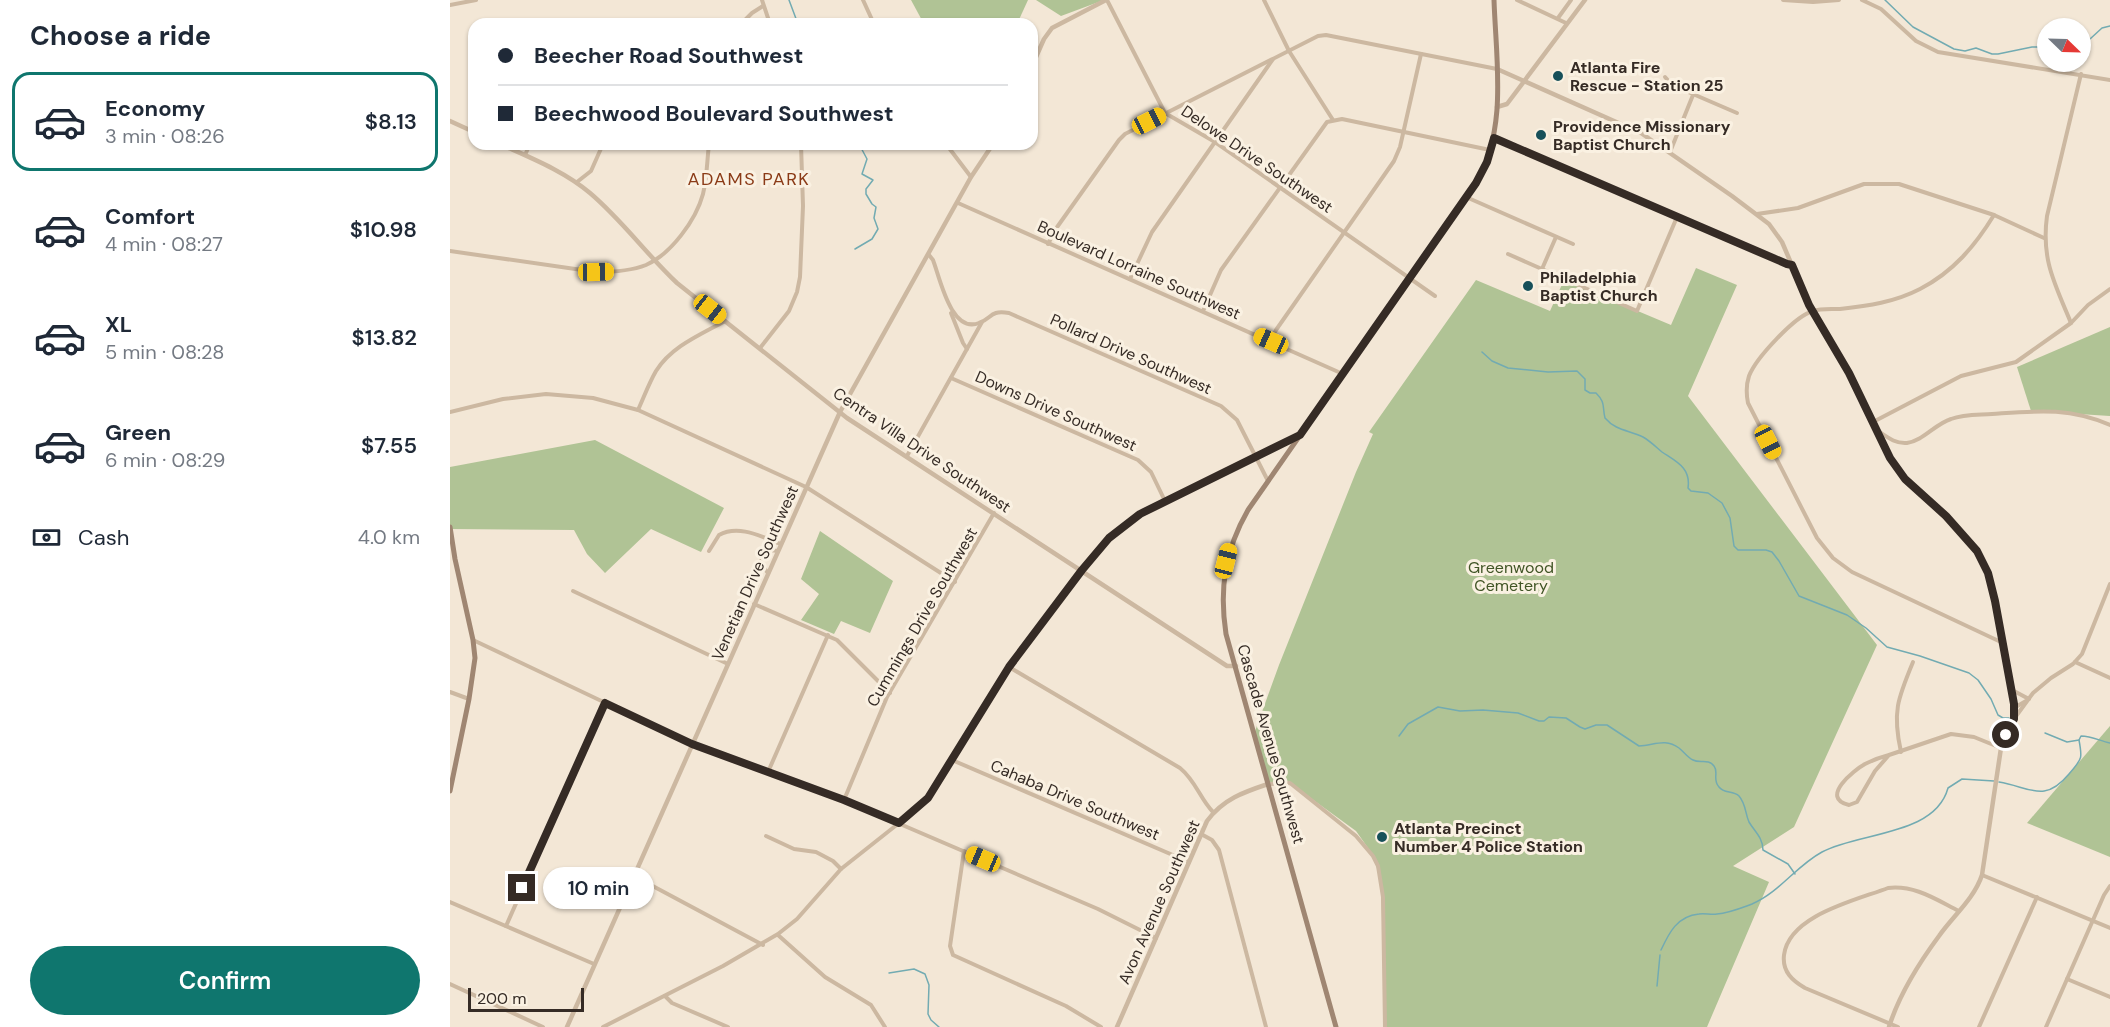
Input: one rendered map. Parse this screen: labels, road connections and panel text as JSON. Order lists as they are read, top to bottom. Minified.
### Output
{"streets":{"main road":["Cascade Avenue Southwest"],"street":["Delowe Drive Southwest","Boulevard Lorraine Southwest","Pollard Drive Southwest","Downs Drive Southwest","Centra Villa Drive Southwest","Venetian Drive Southwest","Cummings Drive Southwest","Cahaba Drive Southwest","Avon Avenue Southwest"]},"crossings":[["Delowe Drive Southwest","Cascade Avenue Southwest"],["Boulevard Lorraine Southwest","Venetian Drive Southwest"],["Boulevard Lorraine Southwest","Cascade Avenue Southwest"],["Pollard Drive Southwest","Cascade Avenue Southwest"],["Centra Villa Drive Southwest","Venetian Drive Southwest"],["Centra Villa Drive Southwest","Cummings Drive Southwest"],["Centra Villa Drive Southwest","Cascade Avenue Southwest"],["Cascade Avenue Southwest","Avon Avenue Southwest"],["Cahaba Drive Southwest","Avon Avenue Southwest"]],"districts":["ADAMS PARK"],"parks":["Greenwood Cemetery"],"places":["Atlanta Fire Rescue - Station 25","Providence Missionary Baptist Church","Philadelphia Baptist Church","Atlanta Precinct Number 4 Police Station"],"scale_bar":"200 m","north":"bottom right","page":{"heading":"Choose a ride","banner":["Beecher Road Southwest","Beechwood Boulevard Southwest"],"list":[{"name":"Economy","note":"3 min · 08:26","value":"$8.13"},{"name":"Comfort","note":"4 min · 08:27","value":"$10.98"},{"name":"XL","note":"5 min · 08:28","value":"$13.82"},{"name":"Green","note":"6 min · 08:29","value":"$7.55"}],"pay":["Cash","4.0 km"],"bubble":"10 min","buttons":"Confirm","scale":"200 m"}}
